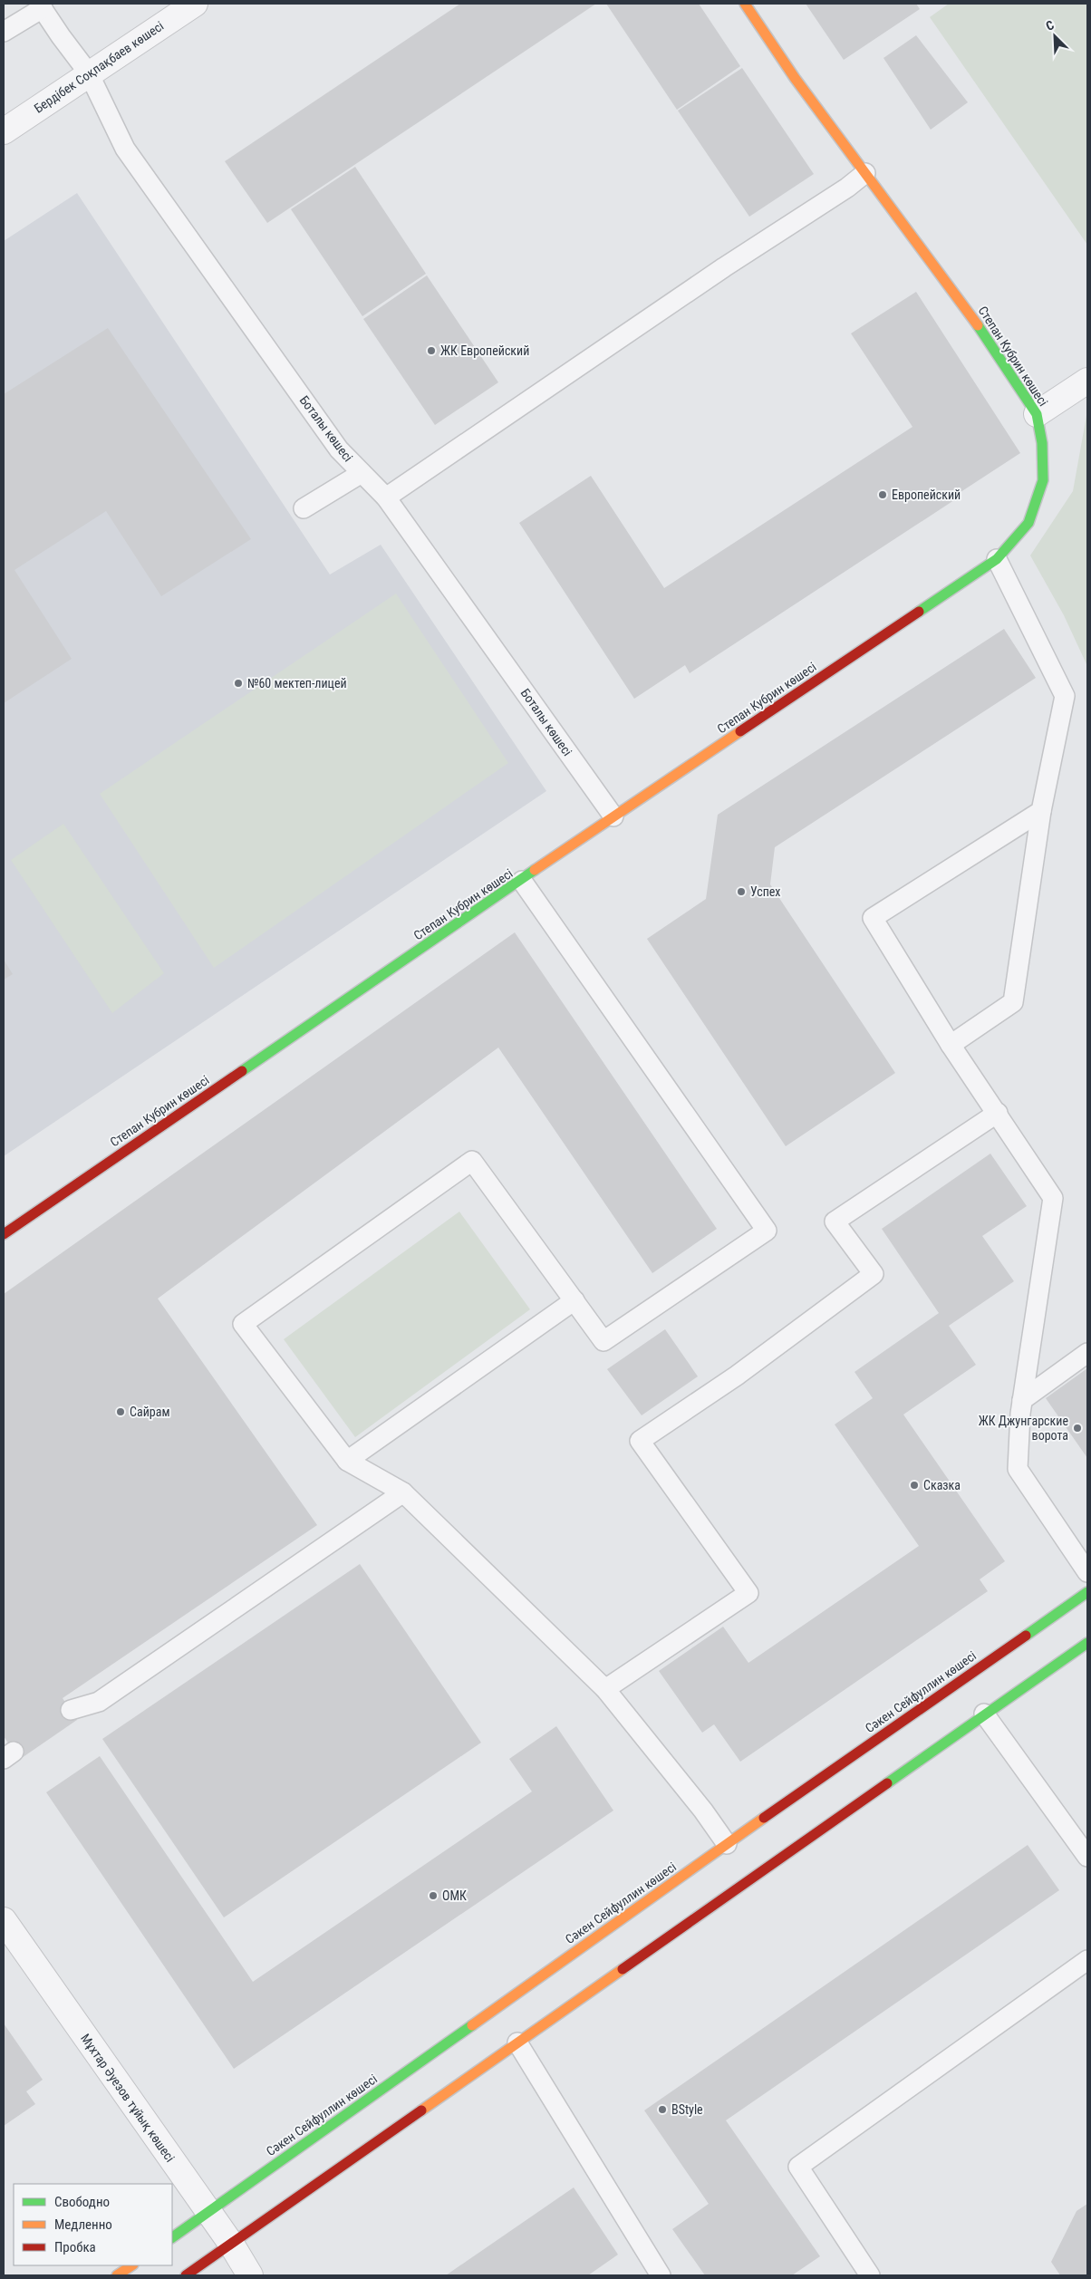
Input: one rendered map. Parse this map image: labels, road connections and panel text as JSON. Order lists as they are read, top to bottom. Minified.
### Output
{"streets":{"main road":["Степан Кубрин көшесі","Сәкен Сейфуллин көшесі"],"street":["Бердібек Соқпақбаев көшесі","Мұхтар Әуезов тұйық көшесі"],"lane":["Боталы көшесі"]},"crossings":[["Бердібек Соқпақбаев көшесі","Боталы көшесі"],["Степан Кубрин көшесі","Боталы көшесі"],["Сәкен Сейфуллин көшесі","Мұхтар Әуезов тұйық көшесі"]],"places":["ЖК Европейский","Европейский","№60 мектеп-лицей","Успех","Сайрам","ЖК Джунгарские ворота","Сказка","ОМК","BStyle"],"legend":["Свободно","Медленно","Пробка"],"north":"top left"}
